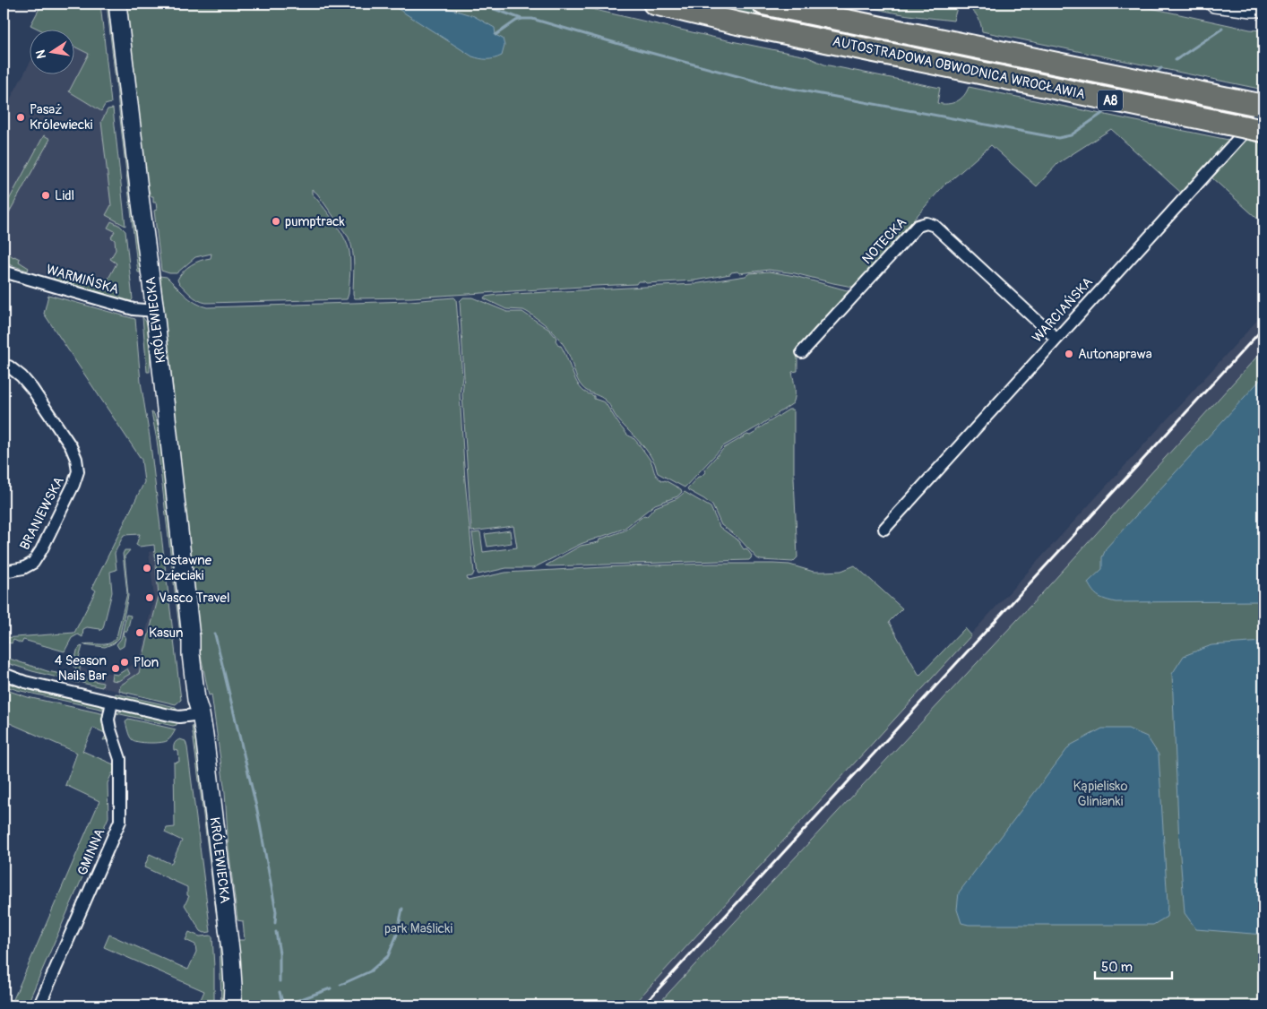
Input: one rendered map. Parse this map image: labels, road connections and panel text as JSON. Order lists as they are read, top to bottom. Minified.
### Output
{"streets":{"highway":["AUTOSTRADOWA OBWODNICA WROCŁAWIA","A8"],"street":["NOTECKA","WARMIŃSKA","WARCIAŃSKA","KRÓLEWIECKA","BRANIEWSKA","GMINNA"]},"crossings":[["NOTECKA","WARCIAŃSKA"],["WARMIŃSKA","KRÓLEWIECKA"]],"parks":["Kąpielisko Glinianki","park Maślicki"],"places":["Pasaż Królewiecki","Lidl","pumptrack","Autonaprawa","Postawne Dzieciaki","Vasco Travel","Kasun","Plon","4 Season Nails Bar"],"scale_bar":"50 m","north":"left"}
